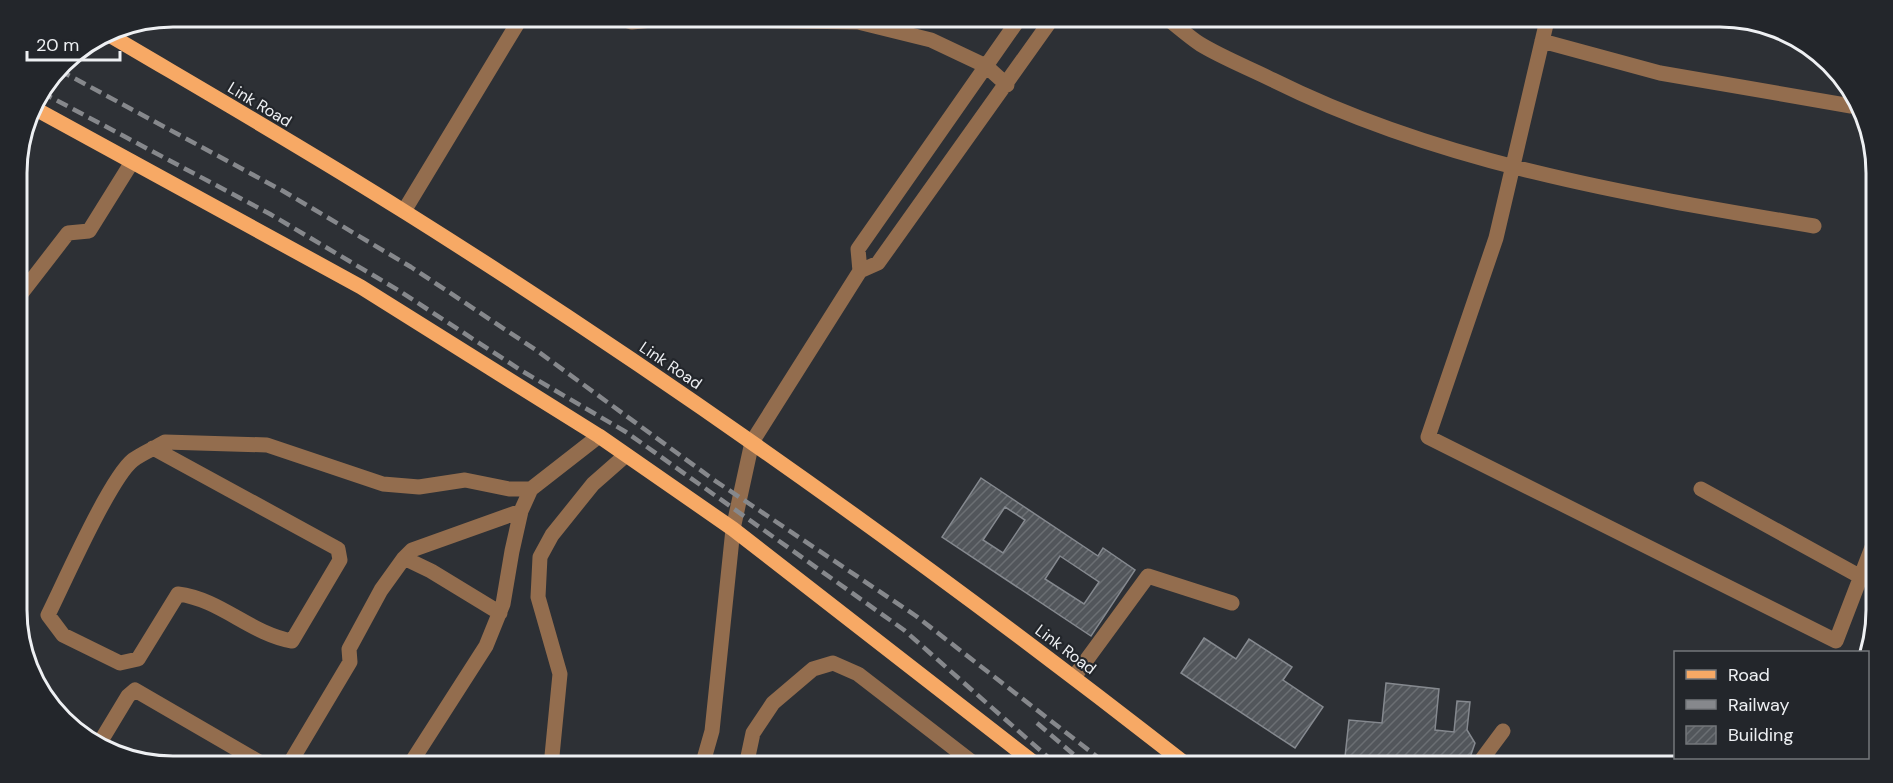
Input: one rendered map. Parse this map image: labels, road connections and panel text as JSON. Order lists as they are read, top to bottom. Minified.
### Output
{"streets":{"main road":["Link Road"]},"legend":["Road","Railway","Building"],"scale_bar":"20 m"}
